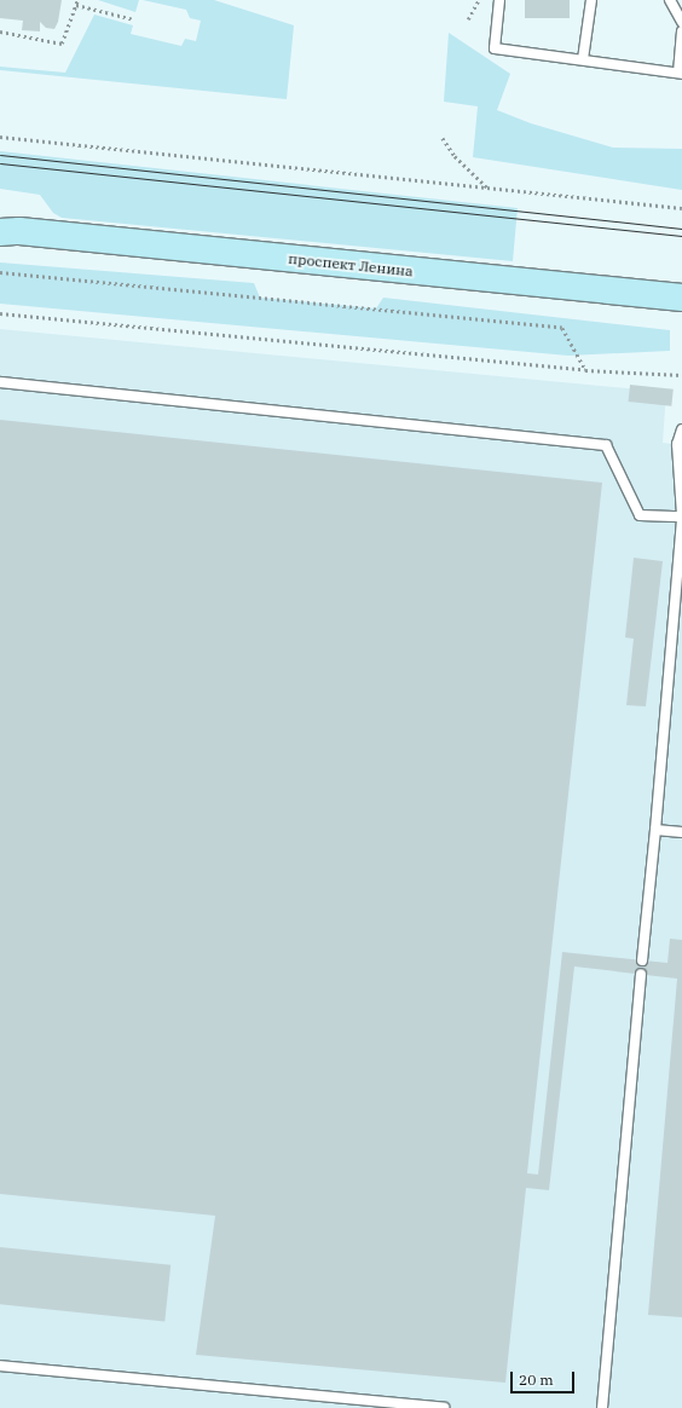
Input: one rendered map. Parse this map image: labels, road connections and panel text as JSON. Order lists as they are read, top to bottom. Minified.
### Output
{"streets":{"main road":["проспект Ленина"]},"scale_bar":"20 m"}
